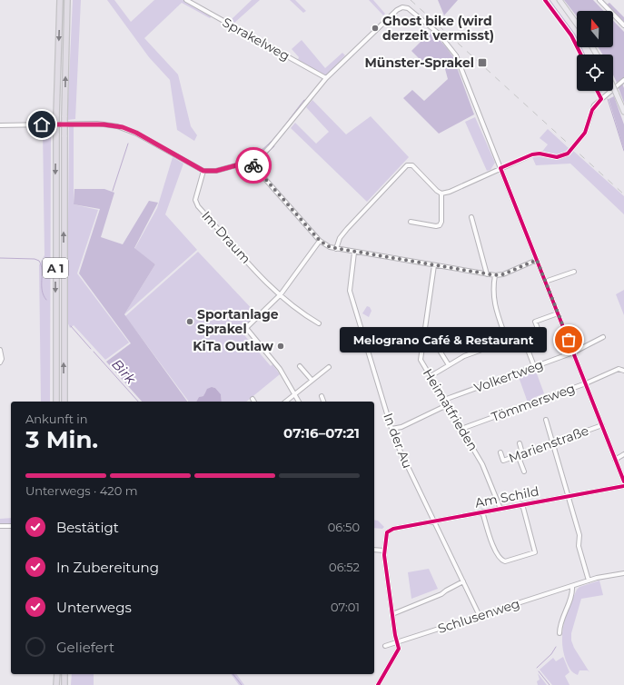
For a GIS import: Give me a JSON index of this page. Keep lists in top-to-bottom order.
{
  "streets": {
    "highway": ["A 1"],
    "street": [
      "Sprakelweg",
      "Im Draum",
      "Volkertweg",
      "Tömmersweg",
      "Heimatfrieden",
      "In der Au",
      "Marienstraße",
      "Am Schild",
      "Schlusenweg"
    ]
  },
  "crossings": [
    ["Volkertweg", "Heimatfrieden"],
    ["Tömmersweg", "Heimatfrieden"],
    ["Heimatfrieden", "Am Schild"],
    ["In der Au", "Am Schild"],
    ["In der Au", "Schlusenweg"]
  ],
  "water": ["Birk"],
  "places": {
    "other": [
      "Ghost bike (wird derzeit vermisst)",
      "Sportanlage Sprakel",
      "Melograno Café & Restaurant",
      "KiTa Outlaw"
    ],
    "transit": ["Münster-Sprakel"]
  },
  "north": "top",
  "page": {
    "bubble": "Melograno Café & Restaurant",
    "heading": ["3 Min.", "Ankunft in", "07:16–07:21"],
    "bar": "Unterwegs · 420 m",
    "list": [
      ["Bestätigt", "06:50"],
      ["In Zubereitung", "06:52"],
      ["Unterwegs", "07:01"],
      "Geliefert"
    ]
  }
}
